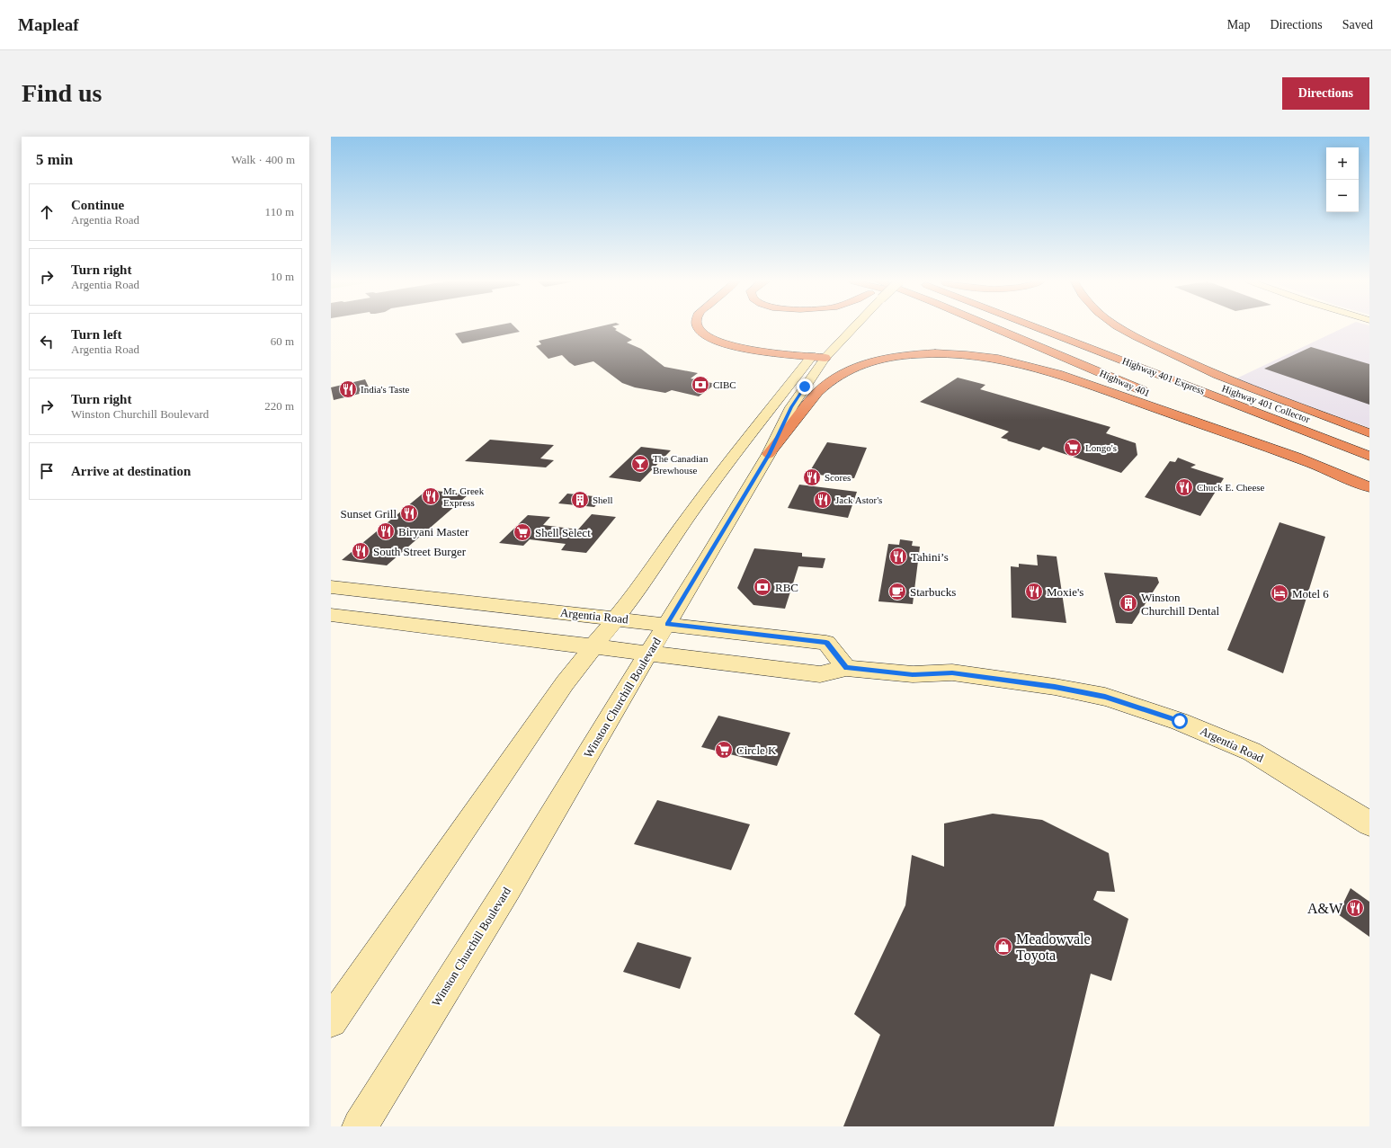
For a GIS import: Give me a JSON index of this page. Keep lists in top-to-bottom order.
{
  "streets": {
    "highway": ["Highway 401 Express", "Highway 401", "Highway 401 Collector"],
    "main road": ["Argentia Road", "Winston Churchill Boulevard"]
  },
  "crossings": [
    ["Argentia Road", "Winston Churchill Boulevard"]
  ],
  "places": {
    "bank": ["CIBC", "RBC"],
    "restaurant": [
      "India's Taste",
      "Scores",
      "Chuck E. Cheese",
      "Mr. Greek Express",
      "Jack Astor's",
      "Sunset Grill",
      "Biryani Master",
      "South Street Burger",
      "Tahini’s",
      "Moxie's",
      "A&W"
    ],
    "supermarket": ["Longo's", "Shell Select", "Circle K"],
    "bar": ["The Canadian Brewhouse"],
    "building": ["Shell", "Winston Churchill Dental"],
    "cafe": ["Starbucks"],
    "hotel": ["Motel 6"],
    "shop": ["Meadowvale Toyota"]
  },
  "page": {
    "header": "Mapleaf",
    "nav": ["Map", "Directions", "Saved"],
    "buttons": "Directions",
    "title": "Find us",
    "heading": ["5 min", "Walk · 400 m"],
    "map_buttons": ["+", "−"],
    "list": [
      ["Continue", "Argentia Road", "110 m"],
      ["Turn right", "Argentia Road", "10 m"],
      ["Turn left", "Argentia Road", "60 m"],
      ["Turn right", "Winston Churchill Boulevard", "220 m"],
      "Arrive at destination"
    ]
  }
}
